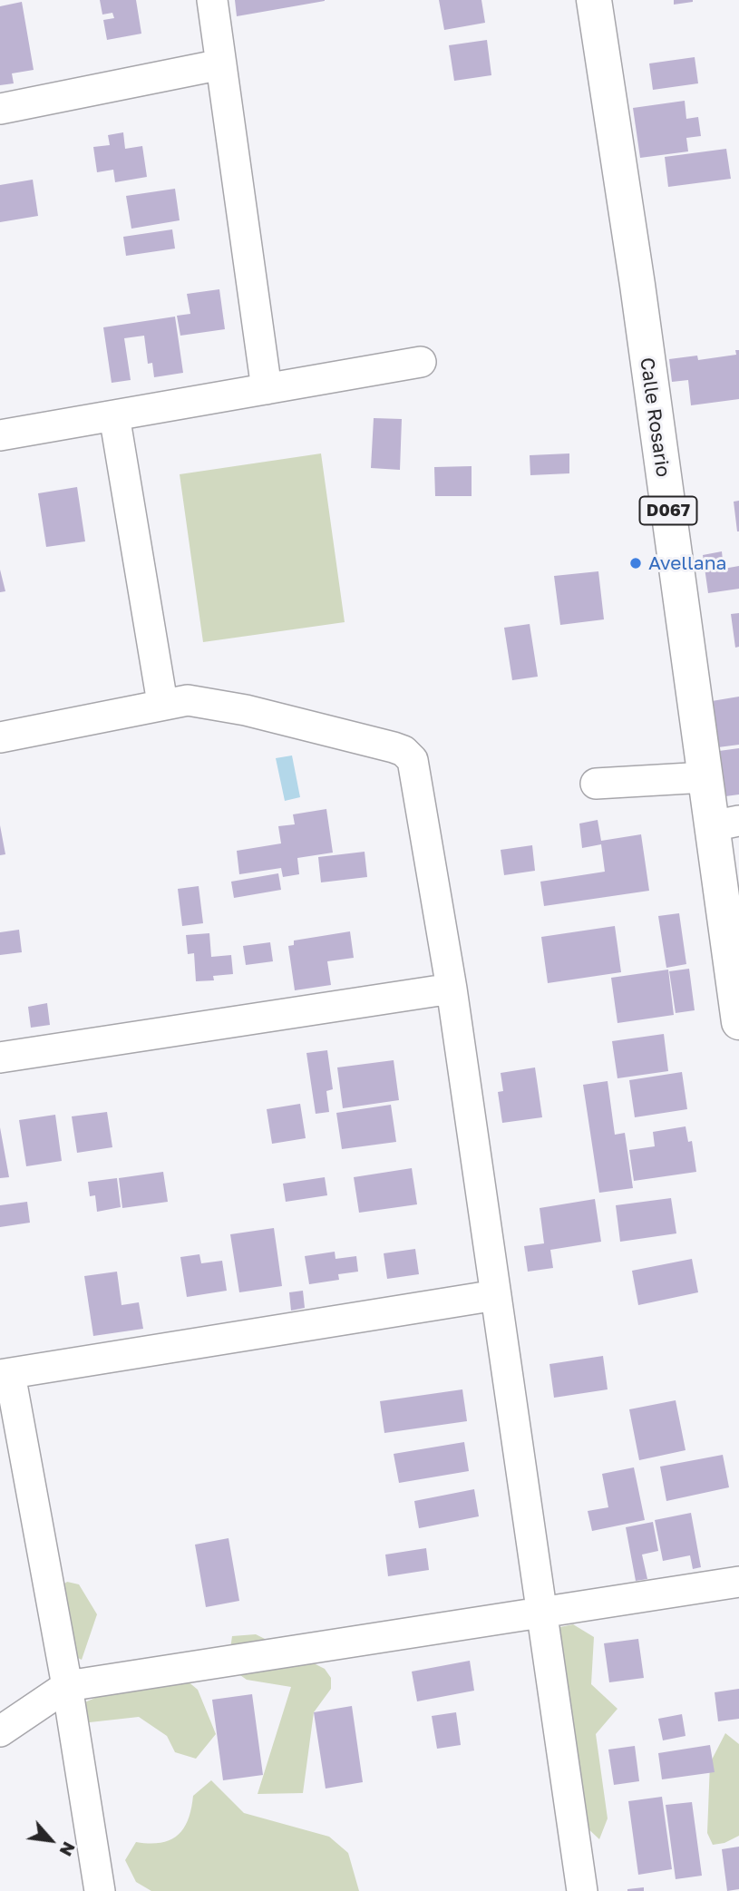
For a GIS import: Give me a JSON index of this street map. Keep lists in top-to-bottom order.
{
  "streets": {
    "main road": ["Calle Rosario", "D067"]
  },
  "places": ["Avellana"],
  "north": "bottom right"
}
